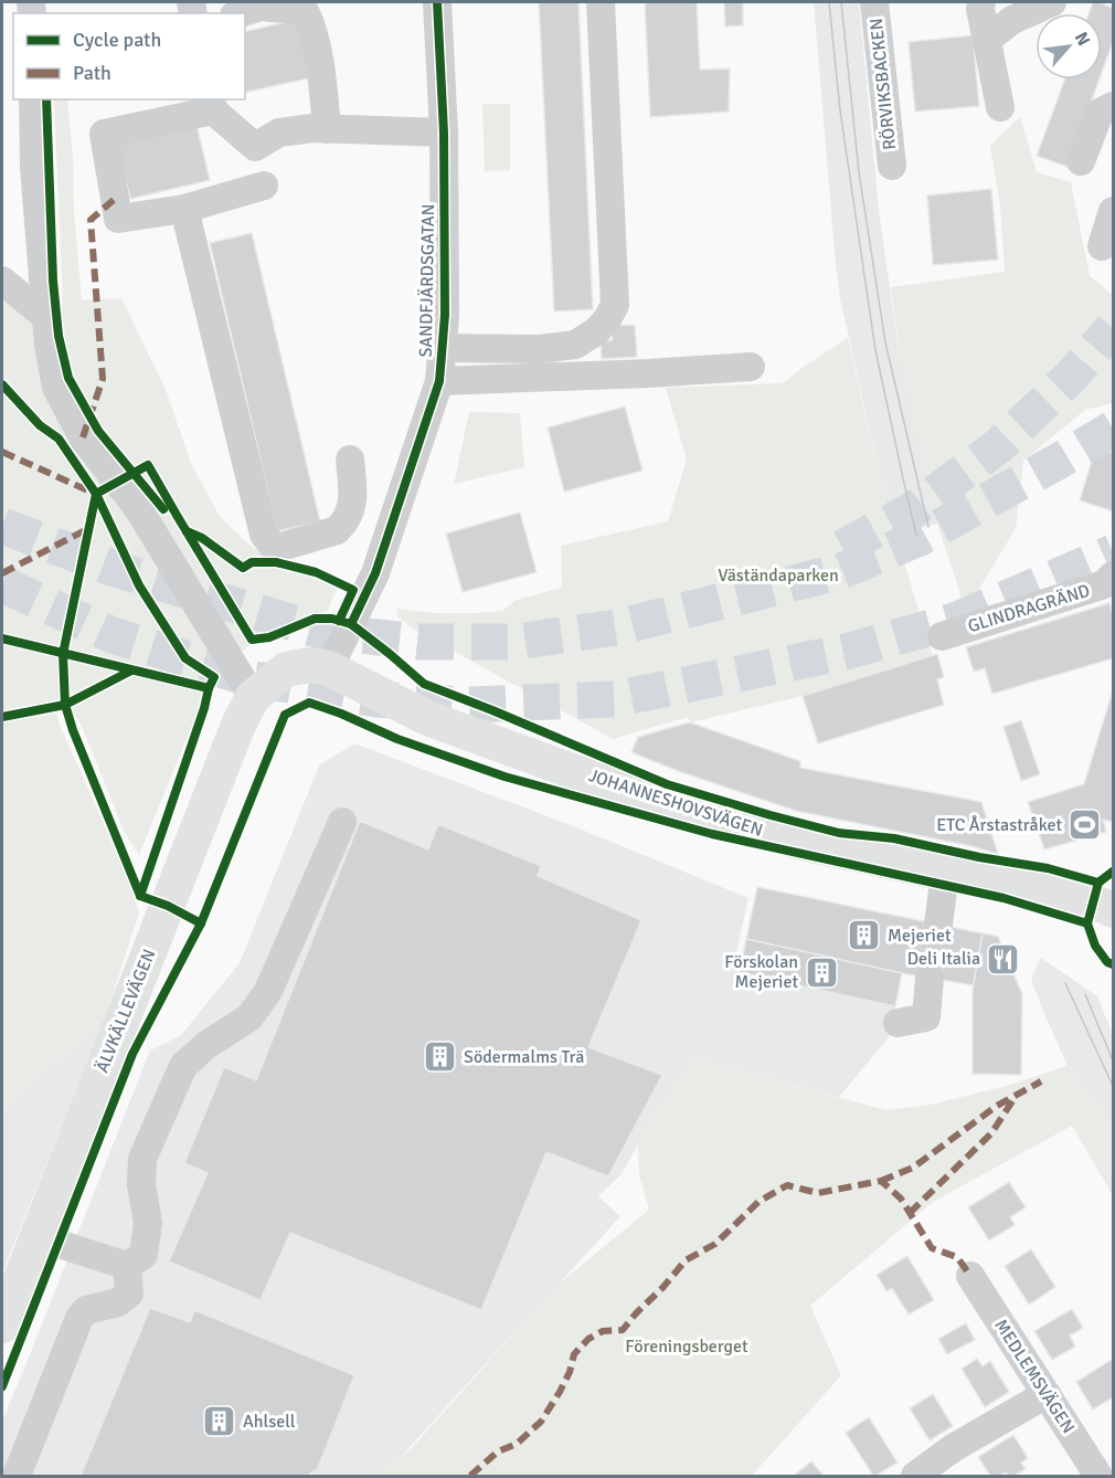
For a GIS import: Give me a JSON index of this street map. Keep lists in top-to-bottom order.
{
  "streets": {
    "main road": ["JOHANNESHOVSVÄGEN", "ÄLVKÄLLEVÄGEN"],
    "street": [
      "RÖRVIKSBACKEN",
      "SANDFJÄRDSGATAN",
      "GLINDRAGRÄND",
      "MEDLEMSVÄGEN"
    ]
  },
  "crossings": [
    ["SANDFJÄRDSGATAN", "JOHANNESHOVSVÄGEN"],
    ["SANDFJÄRDSGATAN", "ÄLVKÄLLEVÄGEN"],
    ["JOHANNESHOVSVÄGEN", "ÄLVKÄLLEVÄGEN"]
  ],
  "parks": ["Väständaparken", "Föreningsberget"],
  "places": {
    "sports": ["ETC Årstastråket"],
    "building": [
      "Mejeriet",
      "Förskolan Mejeriet",
      "Södermalms Trä",
      "Ahlsell"
    ],
    "restaurant": ["Deli Italia"]
  },
  "legend": ["Cycle path", "Path"],
  "north": "top right"
}
